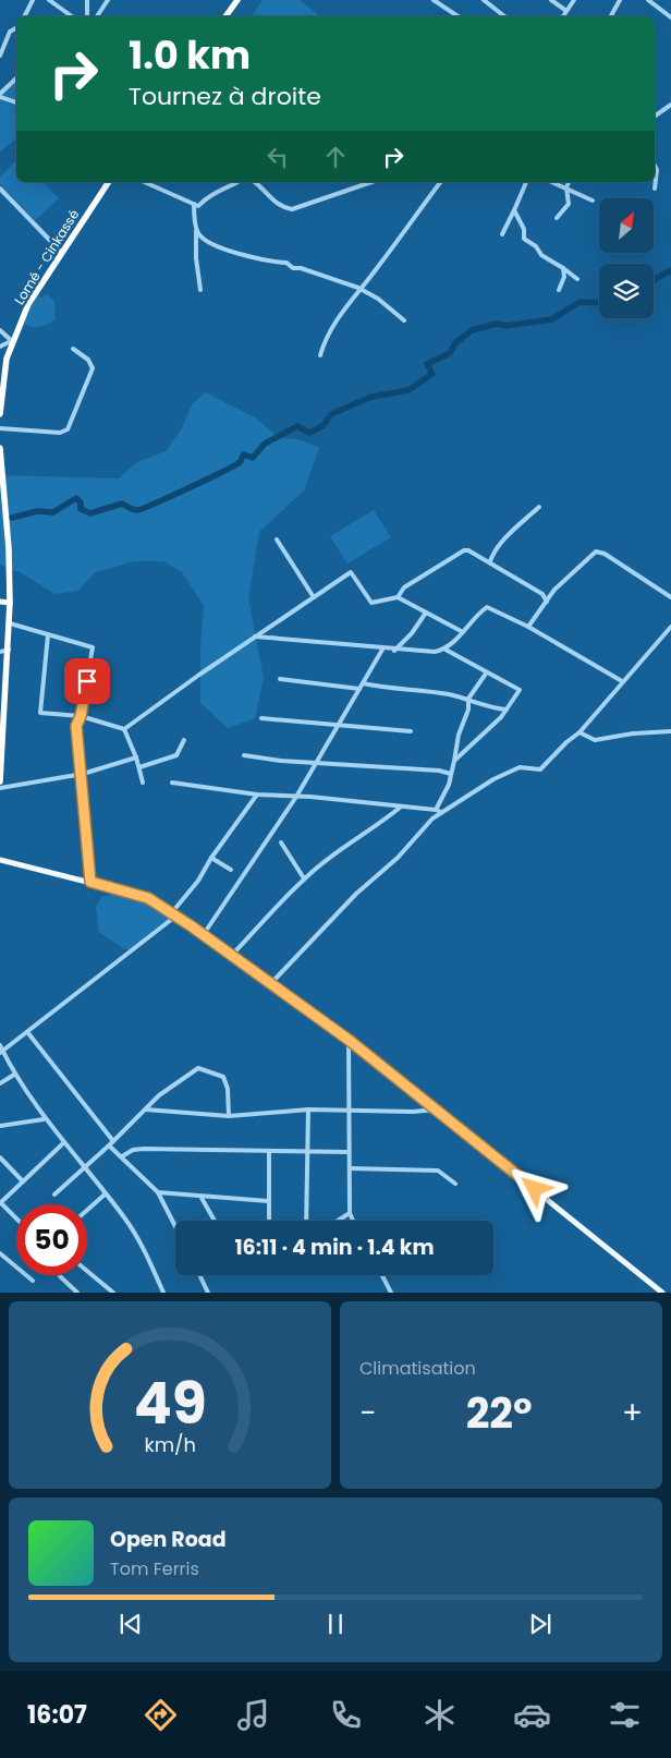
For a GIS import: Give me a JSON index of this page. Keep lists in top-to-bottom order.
{
  "streets": {
    "highway": ["Lomé - Cinkassé"]
  },
  "north": "top right",
  "page": {
    "turn": ["1.0 km", "Tournez à droite"],
    "limit": "50",
    "trip": "16:11 · 4 min · 1.4 km",
    "tile": "Climatisation",
    "heat": ["−", "22°", "+"],
    "song": ["Open Road", "Tom Ferris"],
    "tabs": "16:07",
    "gauge": ["49", "km/h"]
  }
}
